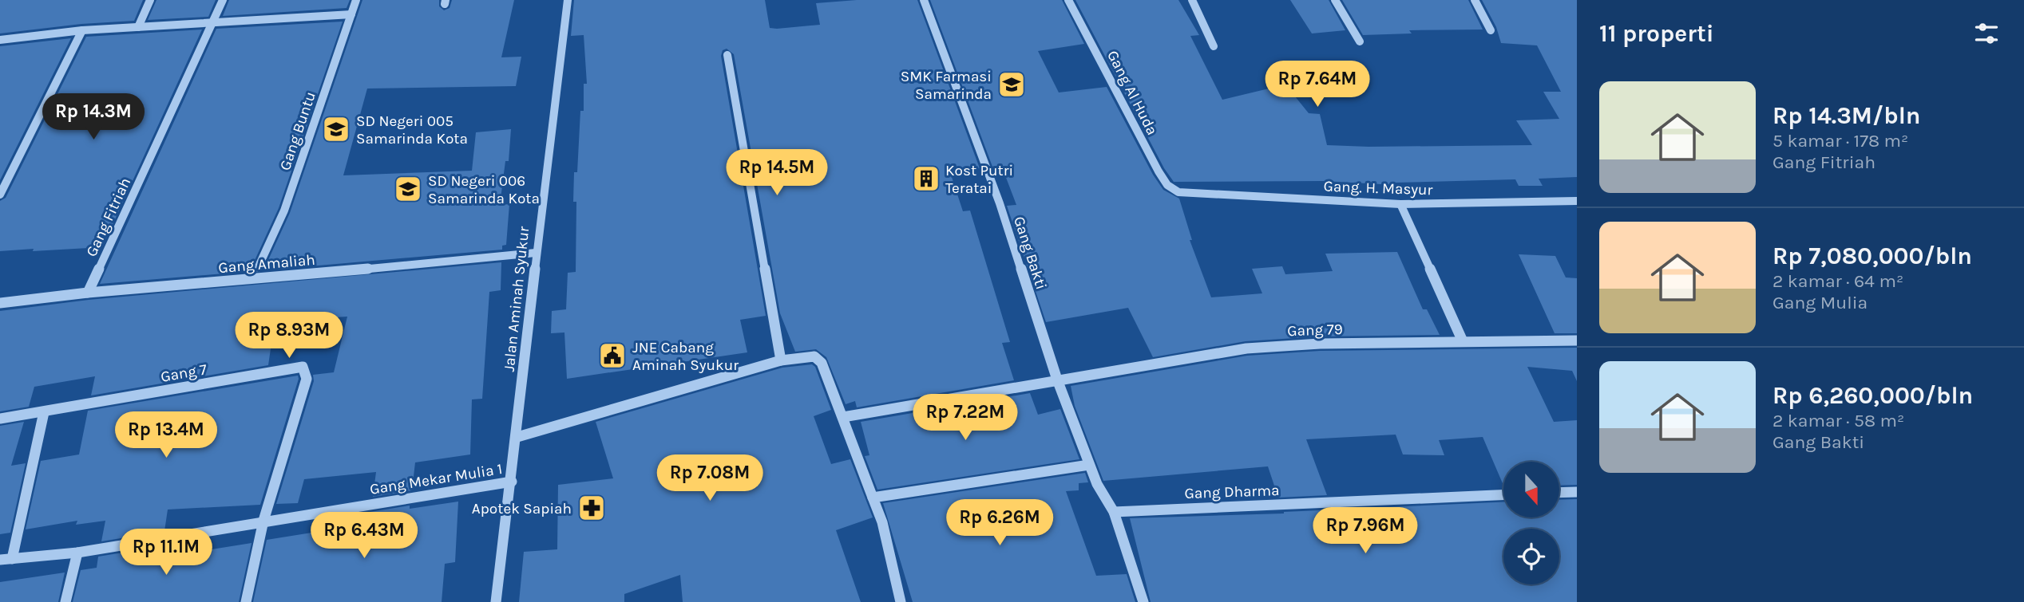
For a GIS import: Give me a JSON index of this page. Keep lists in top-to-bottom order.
{
  "streets": {
    "street": [
      "Gang Al Huda",
      "Gang Buntu",
      "Gang. H. Masyur",
      "Gang Fitriah",
      "Gang Bakti",
      "Gang Amaliah",
      "Jalan Aminah Syukur",
      "Gang 79",
      "Gang 7",
      "Gang Mekar Mulia 1",
      "Gang Dharma"
    ]
  },
  "crossings": [
    ["Gang Al Huda", "Gang. H. Masyur"],
    ["Gang Fitriah", "Gang Amaliah"],
    ["Gang Bakti", "Gang 79"],
    ["Gang Bakti", "Gang Dharma"],
    ["Gang Amaliah", "Jalan Aminah Syukur"],
    ["Jalan Aminah Syukur", "Gang Mekar Mulia 1"],
    ["Gang 7", "Gang Mekar Mulia 1"]
  ],
  "places": {
    "school or university": ["SMK Farmasi Samarinda", "SD Negeri 005 Samarinda Kota", "SD Negeri 006 Samarinda Kota"],
    "building": ["Kost Putri Teratai"],
    "public building": ["JNE Cabang Aminah Syukur"],
    "pharmacy": ["Apotek Sapiah"]
  },
  "north": "bottom",
  "page": {
    "heading": "11 properti",
    "price": [
      "Rp 7.64M",
      "Rp 14.3M",
      "Rp 14.5M",
      "Rp 8.93M",
      "Rp 7.22M",
      "Rp 13.4M",
      "Rp 7.08M",
      "Rp 6.26M",
      "Rp 7.96M",
      "Rp 6.43M",
      "Rp 11.1M"
    ],
    "list": [
      {
        "name": "Rp 14.3M/bln",
        "note": "5 kamar · 178 m² · Gang Fitriah"
      },
      {
        "name": "Rp 7,080,000/bln",
        "note": "2 kamar · 64 m² · Gang Mulia"
      },
      {
        "name": "Rp 6,260,000/bln",
        "note": "2 kamar · 58 m² · Gang Bakti"
      }
    ]
  }
}
